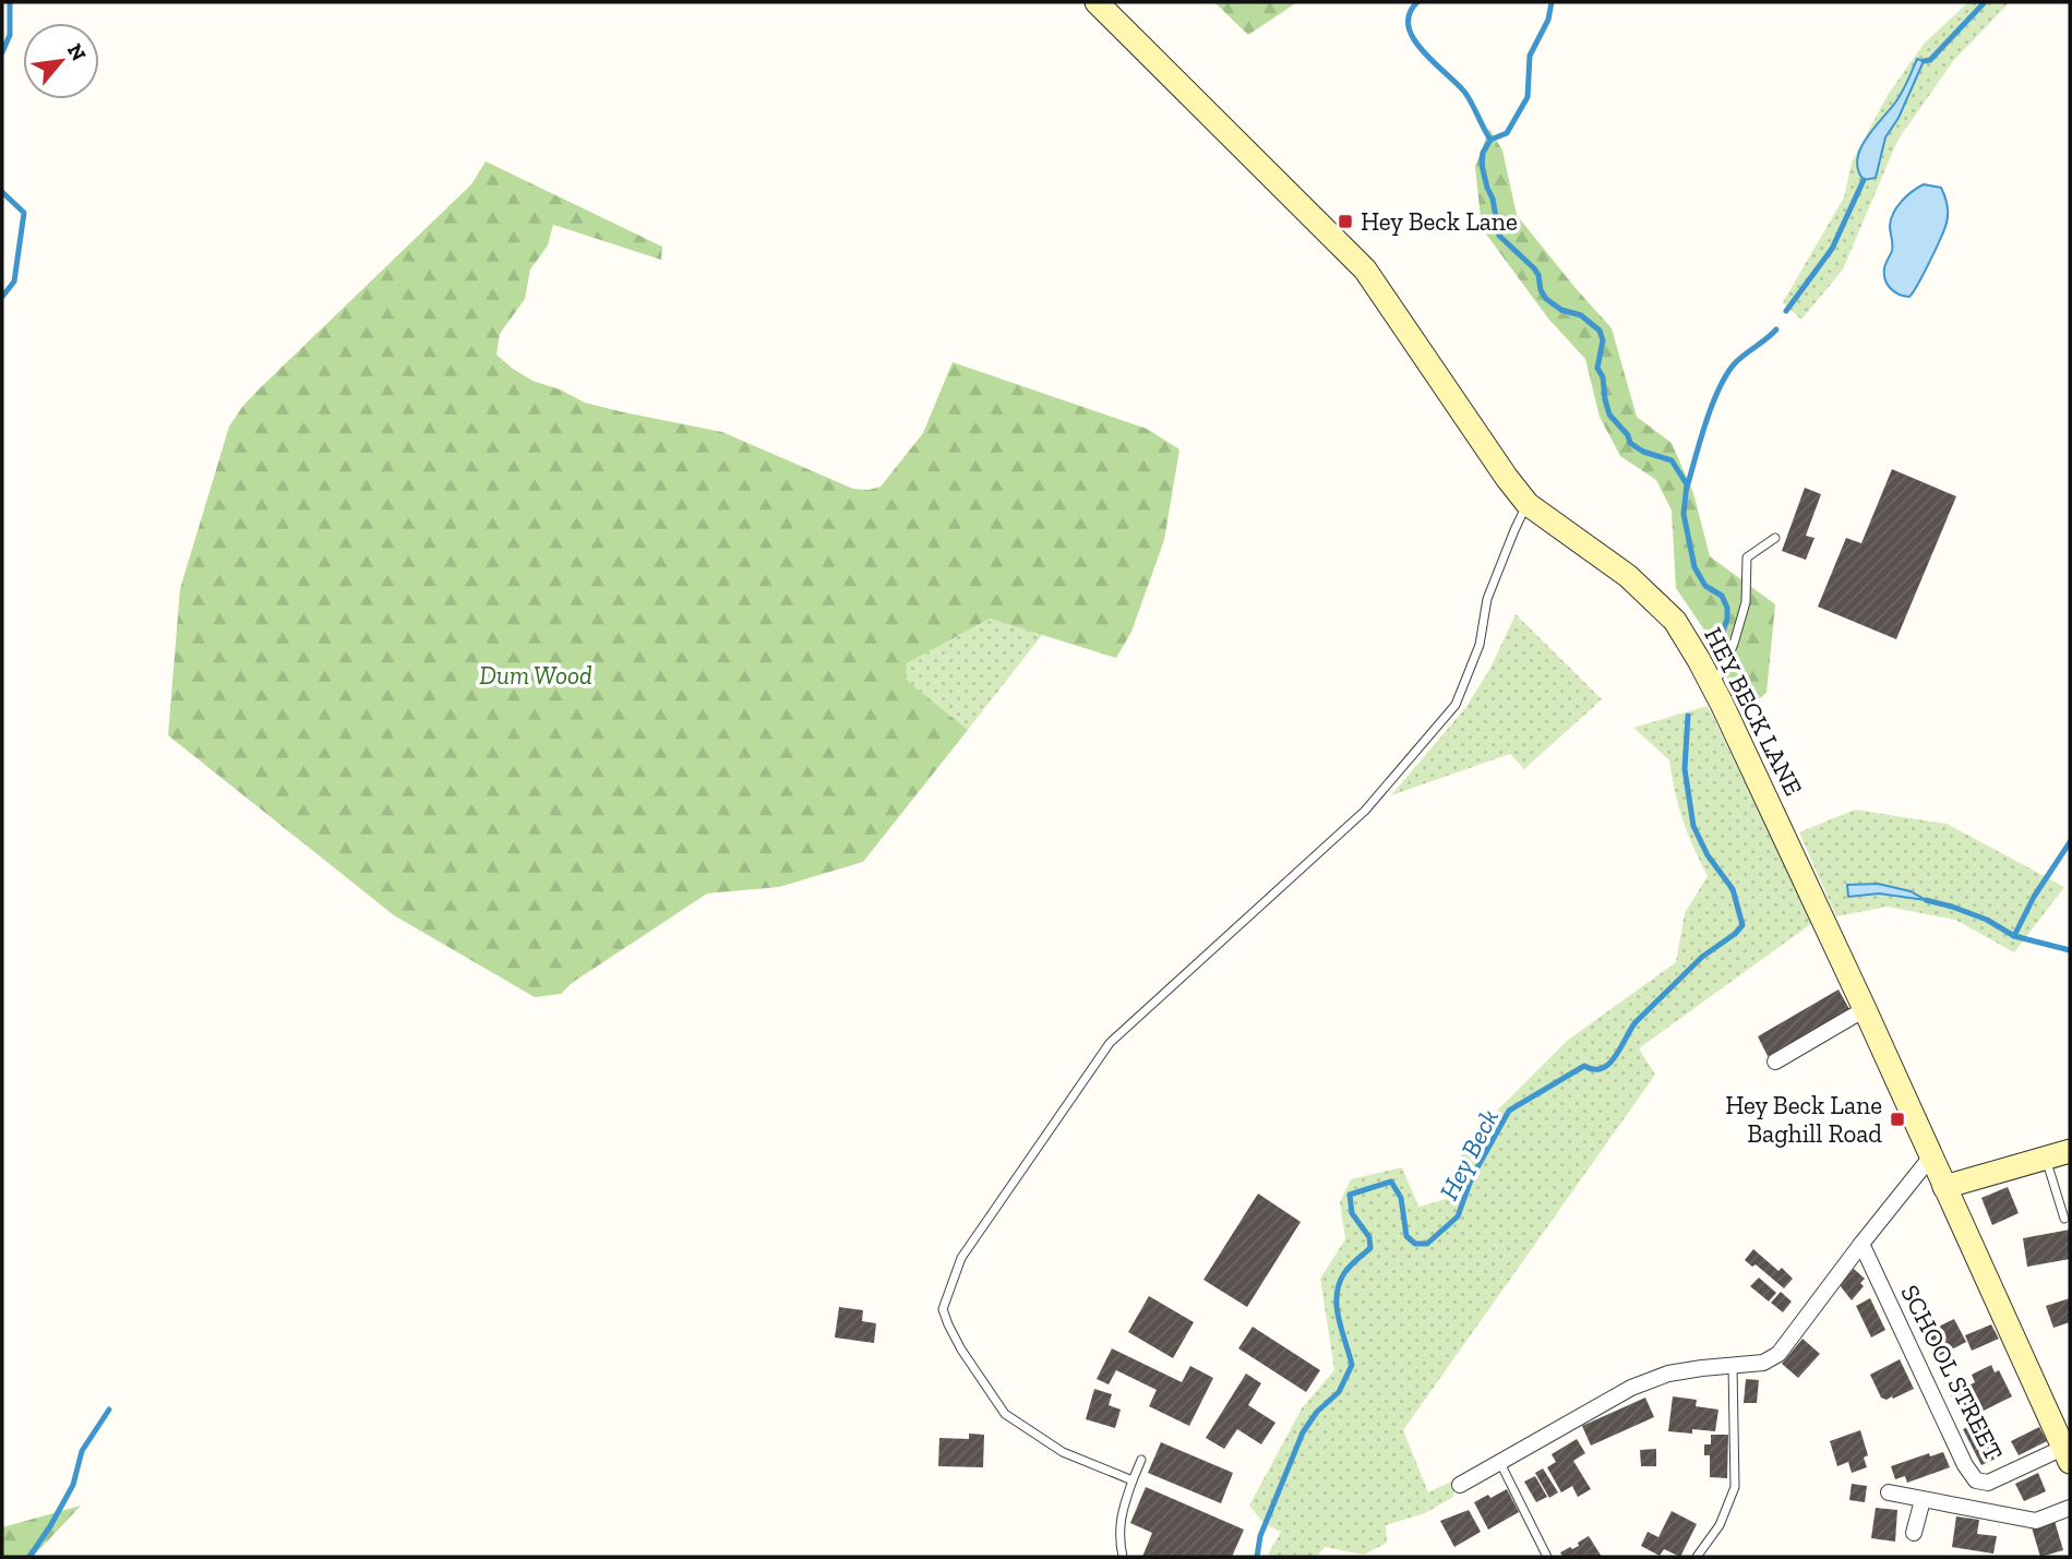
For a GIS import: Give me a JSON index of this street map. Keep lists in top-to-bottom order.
{
  "streets": {
    "street": ["HEY BECK LANE", "SCHOOL STREET"]
  },
  "crossings": [
    ["HEY BECK LANE", "SCHOOL STREET"]
  ],
  "water": ["Hey Beck"],
  "parks": ["Dum Wood"],
  "places": {
    "transit": ["Hey Beck Lane", "Hey Beck Lane Baghill Road"]
  },
  "north": "top right"
}
